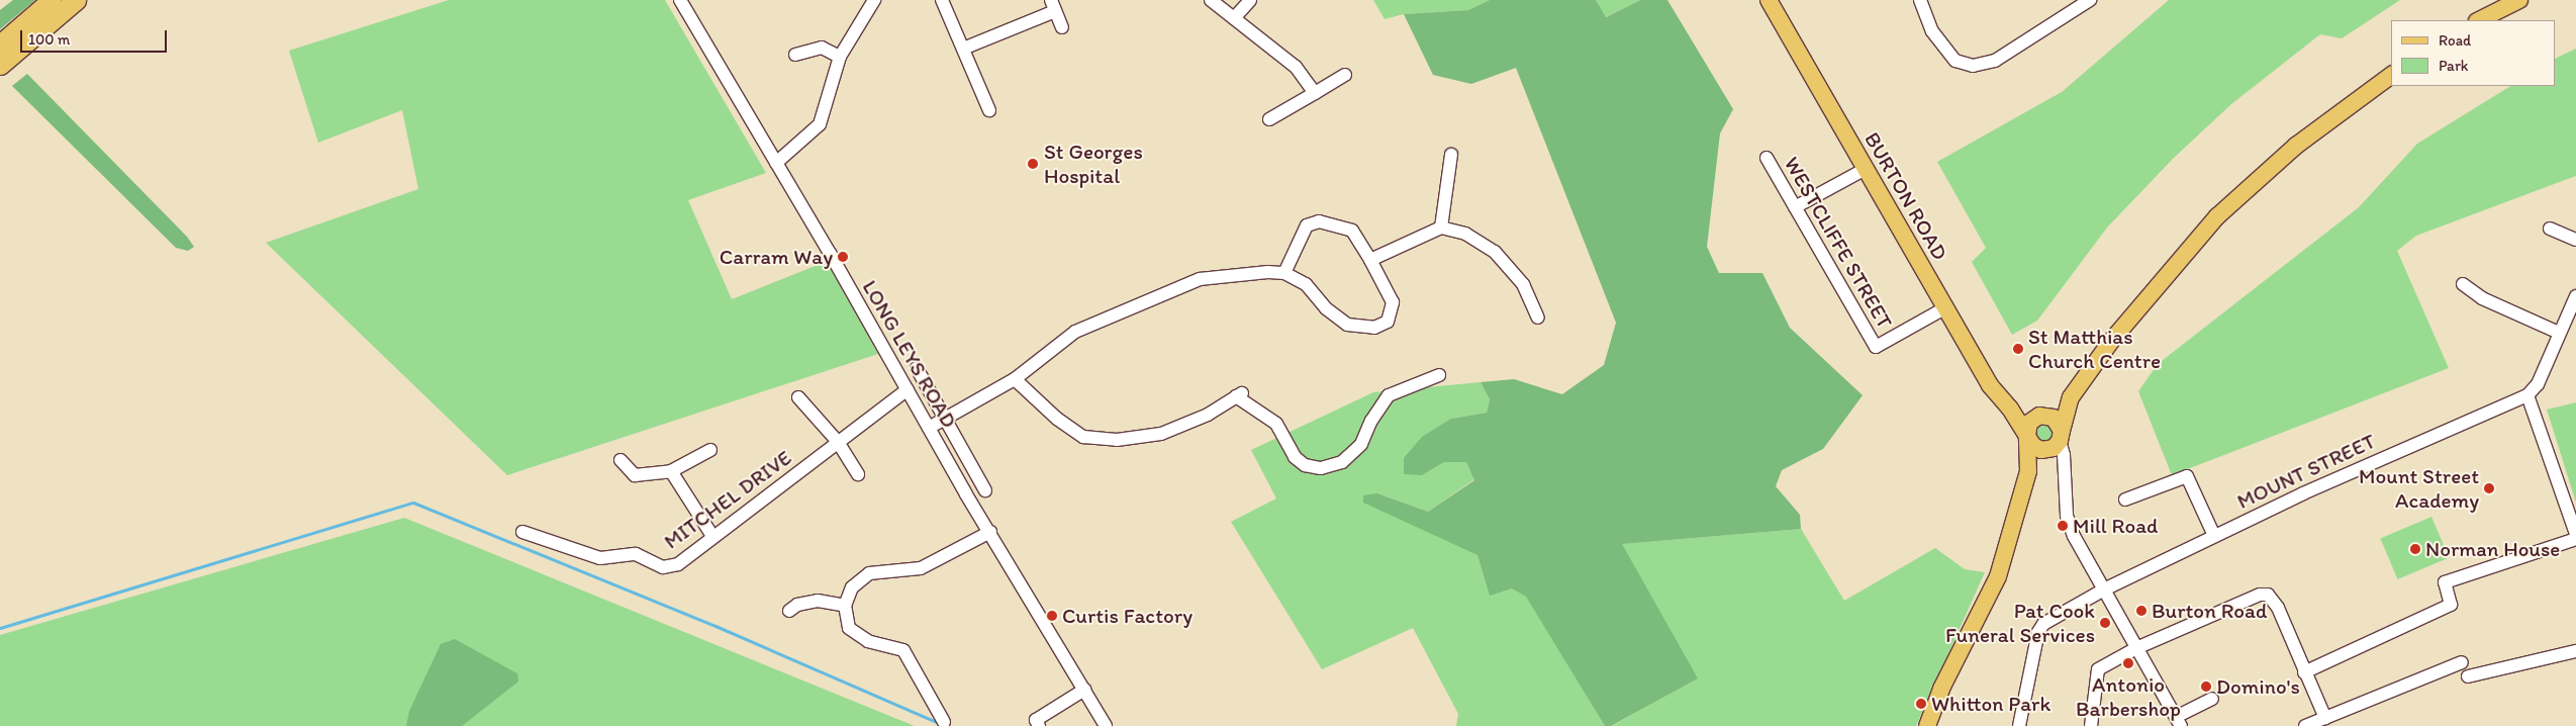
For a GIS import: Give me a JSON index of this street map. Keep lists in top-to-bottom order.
{
  "streets": {
    "main road": ["BURTON ROAD"],
    "street": [
      "WESTCLIFFE STREET",
      "LONG LEYS ROAD",
      "MOUNT STREET",
      "MITCHEL DRIVE"
    ]
  },
  "crossings": [
    ["BURTON ROAD", "WESTCLIFFE STREET"],
    ["LONG LEYS ROAD", "MITCHEL DRIVE"]
  ],
  "places": [
    "St Georges Hospital",
    "Carram Way",
    "St Matthias Church Centre",
    "Mount Street Academy",
    "Mill Road",
    "Norman House",
    "Burton Road",
    "Curtis Factory",
    "Pat Cook Funeral Services",
    "Antonio Barbershop",
    "Domino's",
    "Whitton Park"
  ],
  "legend": ["Road", "Park"],
  "scale_bar": "100 m"
}
